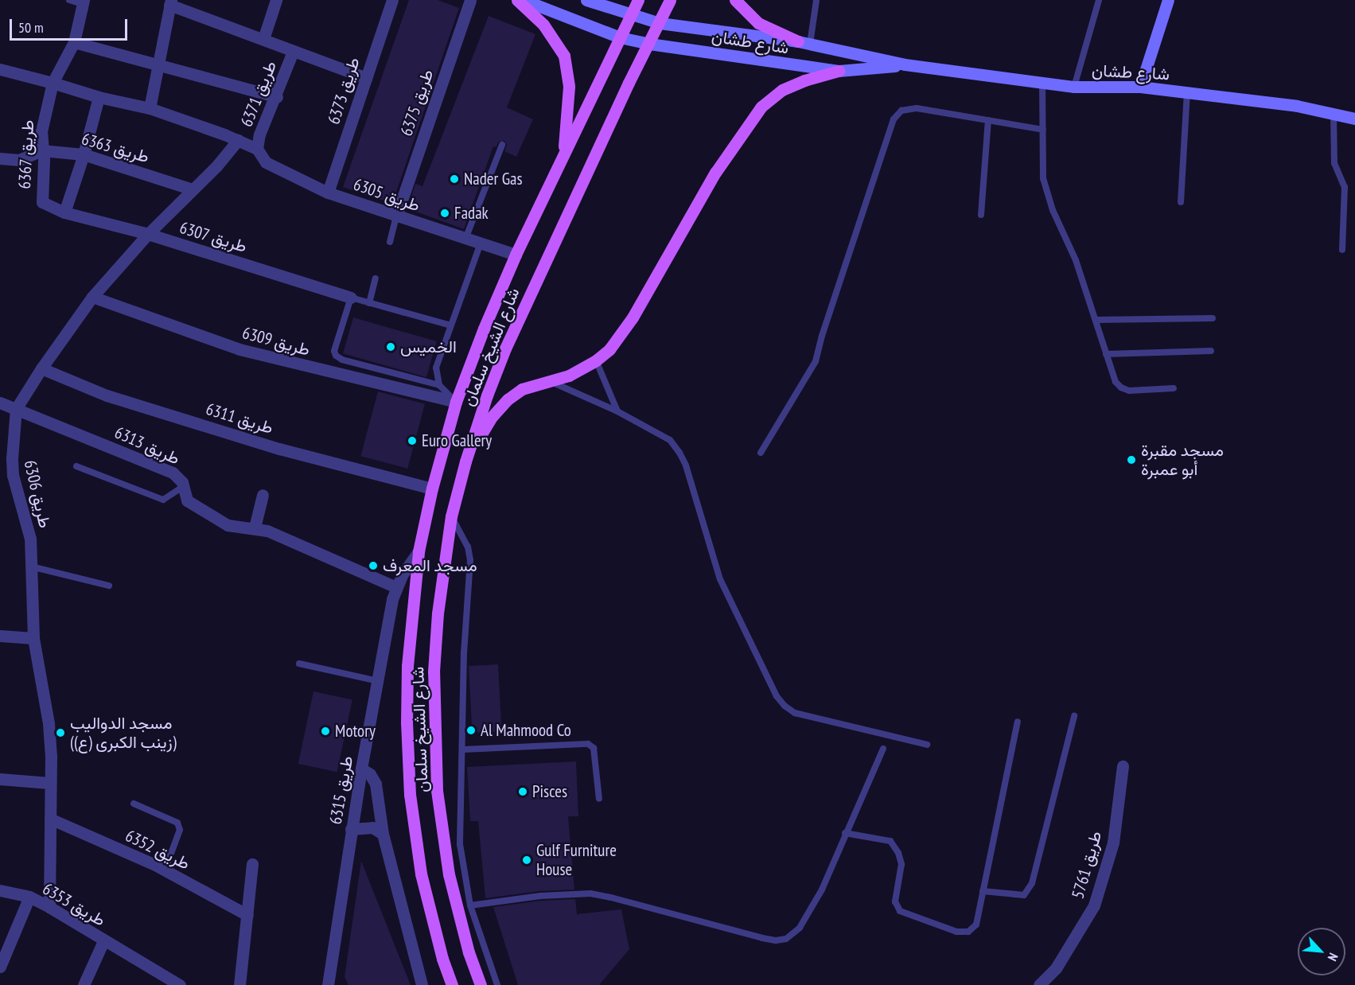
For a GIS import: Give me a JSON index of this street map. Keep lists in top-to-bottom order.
{
  "streets": {
    "main road": ["شارع الشيخ سلمان"],
    "street": [
      "شارع طشان",
      "طريق 6373",
      "طريق 6371",
      "طريق 6375",
      "طريق 6363",
      "طريق 6367",
      "طريق 6305",
      "طريق 6307",
      "طريق 6309",
      "طريق 6311",
      "طريق 6313",
      "طريق 6306",
      "طريق 6315",
      "طريق 6352",
      "طريق 5761",
      "طريق 6353"
    ]
  },
  "crossings": [
    ["شارع طشان", "شارع الشيخ سلمان"],
    ["طريق 6373", "طريق 6371"],
    ["طريق 6373", "طريق 6305"],
    ["طريق 6371", "طريق 6305"],
    ["طريق 6375", "طريق 6305"],
    ["طريق 6363", "طريق 6367"],
    ["طريق 6363", "طريق 6306"],
    ["طريق 6367", "طريق 6307"],
    ["طريق 6305", "شارع الشيخ سلمان"],
    ["طريق 6307", "طريق 6306"],
    ["طريق 6309", "شارع الشيخ سلمان"],
    ["طريق 6309", "طريق 6306"],
    ["شارع الشيخ سلمان", "طريق 6311"],
    ["شارع الشيخ سلمان", "طريق 6315"],
    ["طريق 6311", "طريق 6306"],
    ["طريق 6313", "طريق 6306"],
    ["طريق 6313", "طريق 6315"],
    ["طريق 6306", "طريق 6352"],
    ["طريق 6306", "طريق 6353"]
  ],
  "places": [
    "Nader Gas",
    "Fadak",
    "الخميس",
    "Euro Gallery",
    "مسجد مقبرة أبو عمبرة",
    "مسجد المعرف",
    "Al Mahmood Co",
    "Motory",
    "مسجد الدواليب (زينب الكبرى (ع))",
    "Pisces",
    "Gulf Furniture House"
  ],
  "scale_bar": "50 m",
  "north": "bottom right"
}
